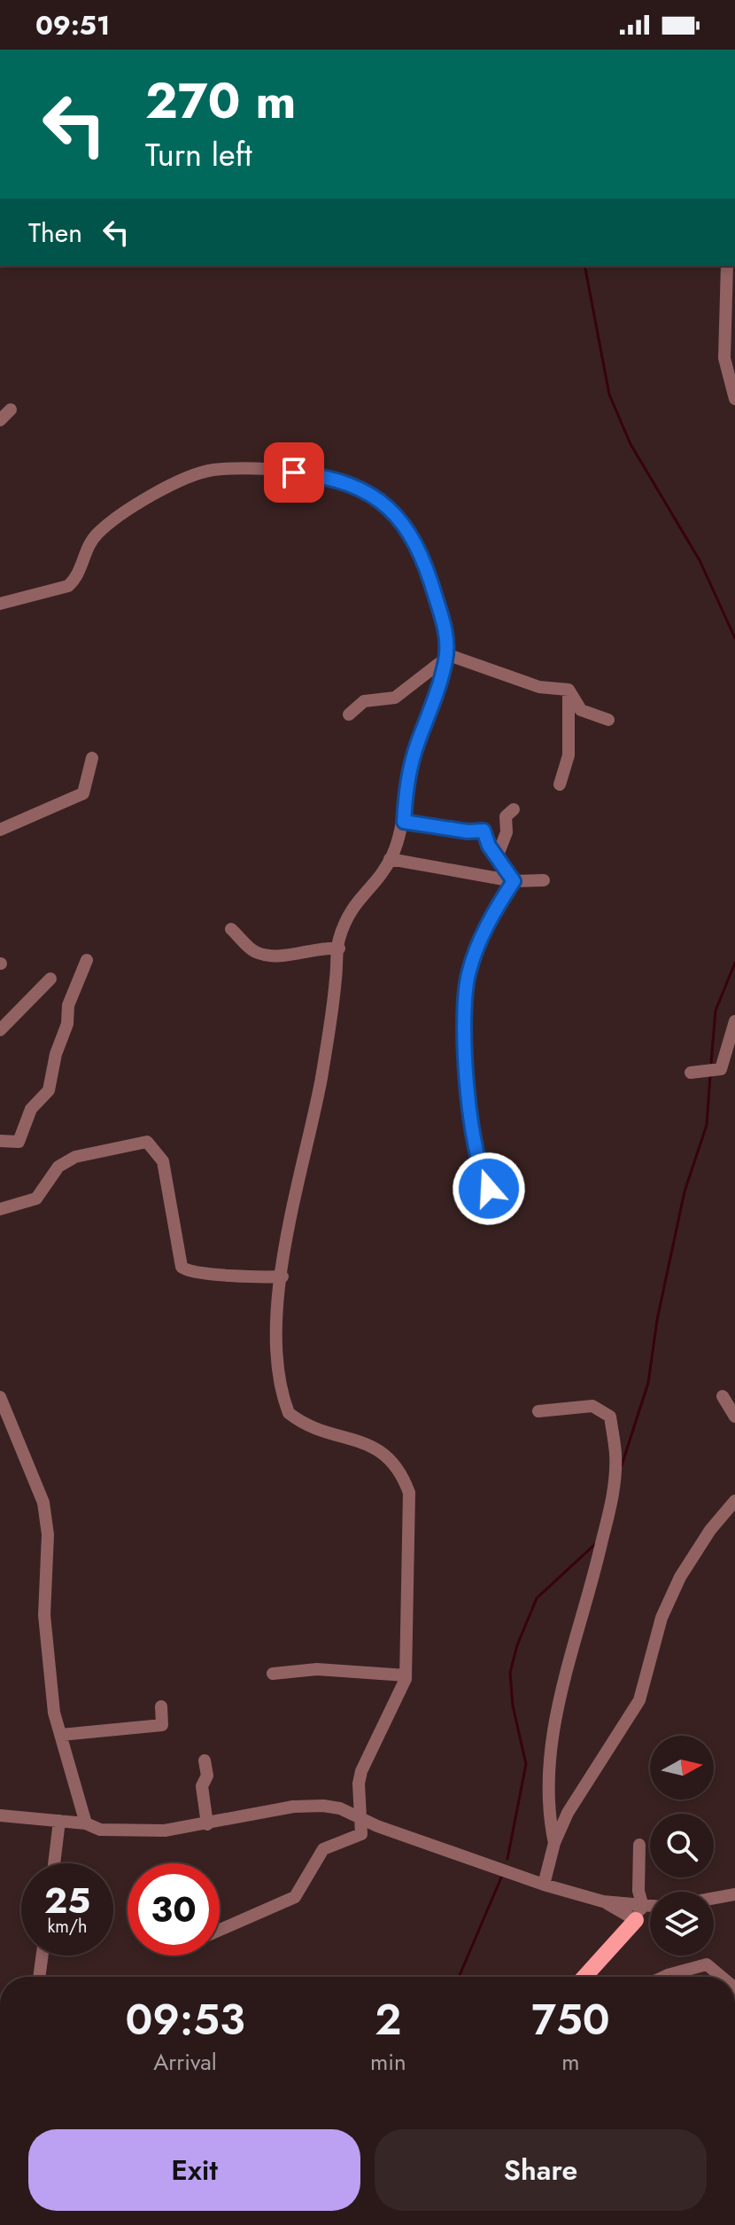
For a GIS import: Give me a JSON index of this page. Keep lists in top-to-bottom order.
{
  "north": "right",
  "page": {
    "status": "09:51",
    "turn": ["270 m", "Turn left"],
    "then": "Then",
    "speed": "25 km/h",
    "limit": "30",
    "eta": [
      "09:53",
      "Arrival",
      "2",
      "min",
      "750",
      "m"
    ],
    "buttons": ["Exit", "Share"]
  }
}
